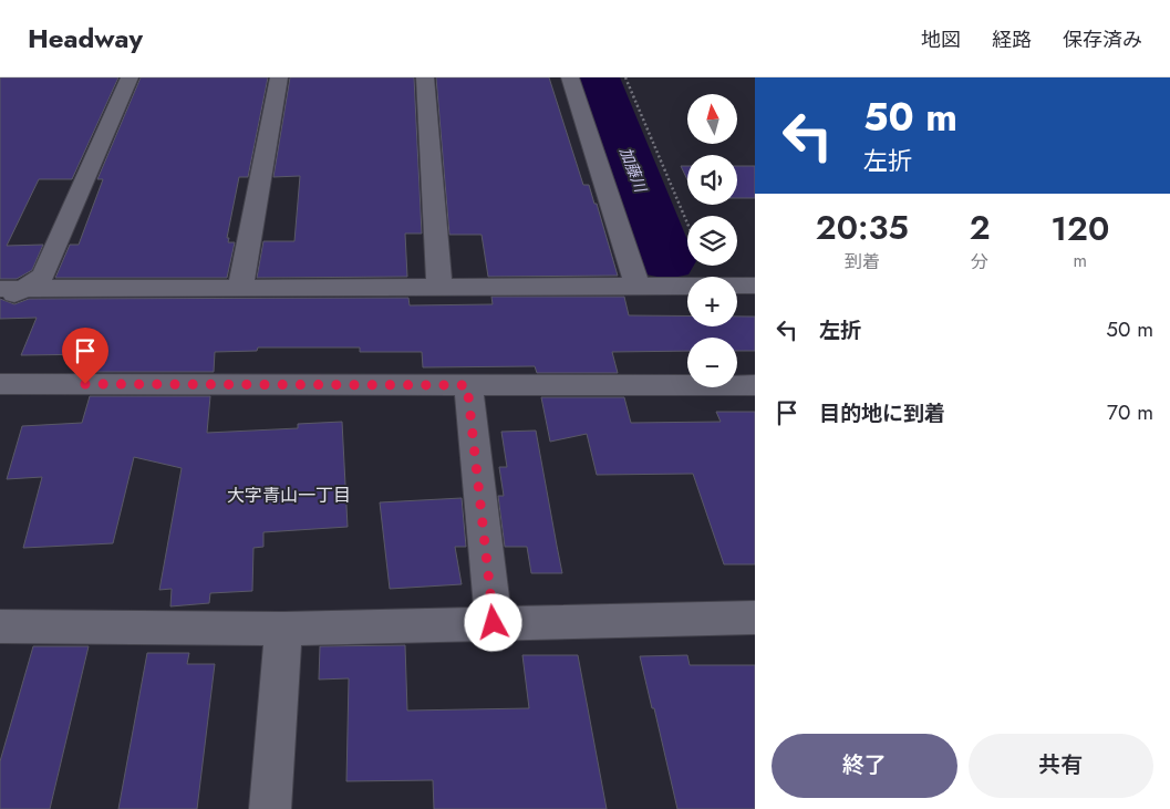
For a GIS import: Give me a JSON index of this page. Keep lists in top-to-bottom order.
{
  "districts": ["大字青山一丁目"],
  "water": ["加藤川"],
  "north": "top",
  "page": {
    "header": "Headway",
    "nav": ["地図", "経路", "保存済み"],
    "turn": ["50 m", "左折"],
    "map_buttons": ["+", "−"],
    "eta": [
      "20:35",
      "到着",
      "2",
      "分",
      "120",
      "m"
    ],
    "list": [
      {
        "name": "左折",
        "value": "50 m"
      },
      {
        "name": "目的地に到着",
        "value": "70 m"
      }
    ],
    "buttons": ["終了", "共有"]
  }
}
